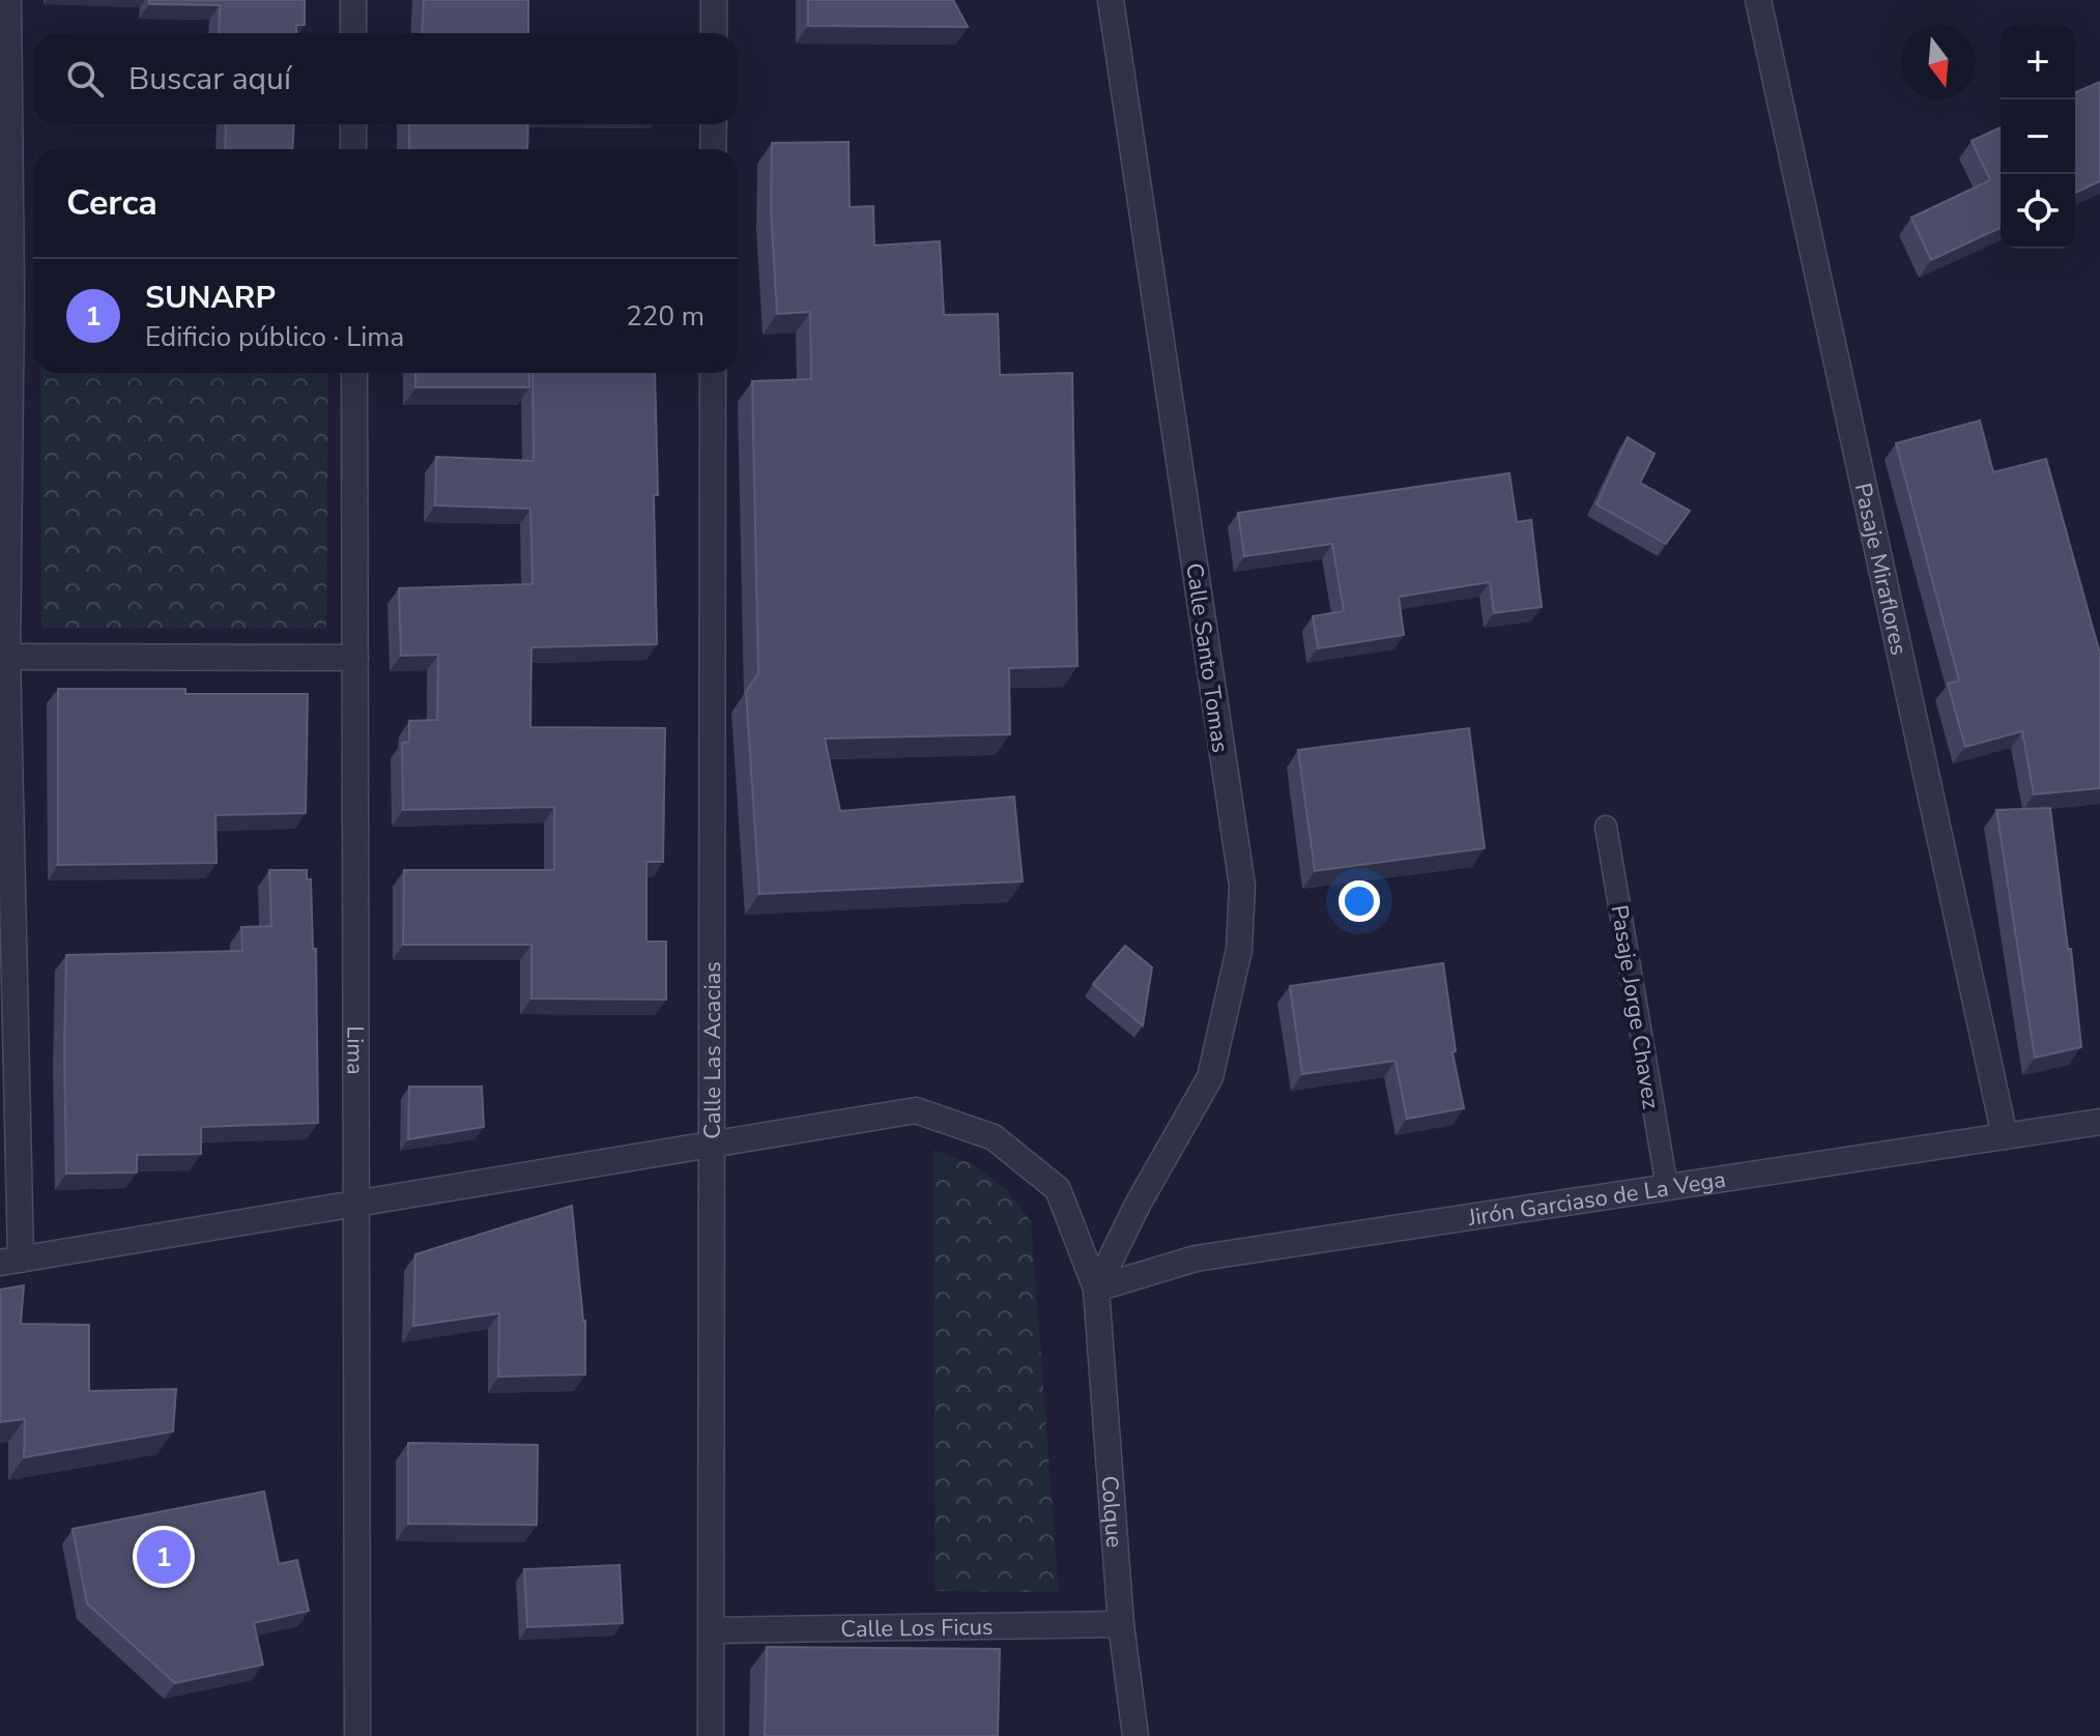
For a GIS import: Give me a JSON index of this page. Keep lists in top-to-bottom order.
{
  "streets": {
    "street": [
      "Pasaje Miraflores",
      "Calle Santo Tomas",
      "Lima",
      "Calle Las Acacias",
      "Jirón Garciaso de La Vega",
      "Colque",
      "Calle Los Ficus"
    ],
    "lane": ["Pasaje Jorge Chavez"]
  },
  "crossings": [
    ["Pasaje Miraflores", "Jirón Garciaso de La Vega"],
    ["Calle Santo Tomas", "Jirón Garciaso de La Vega"],
    ["Calle Santo Tomas", "Colque"],
    ["Pasaje Jorge Chavez", "Jirón Garciaso de La Vega"],
    ["Calle Las Acacias", "Calle Los Ficus"],
    ["Jirón Garciaso de La Vega", "Colque"],
    ["Colque", "Calle Los Ficus"]
  ],
  "north": "bottom",
  "page": {
    "map_buttons": ["+", "−"],
    "search": "Buscar aquí",
    "heading": "Cerca",
    "list": [
      {
        "mark": "1",
        "name": "SUNARP",
        "note": "Edificio público · Lima",
        "value": "220 m"
      }
    ],
    "pins": "1"
  }
}
